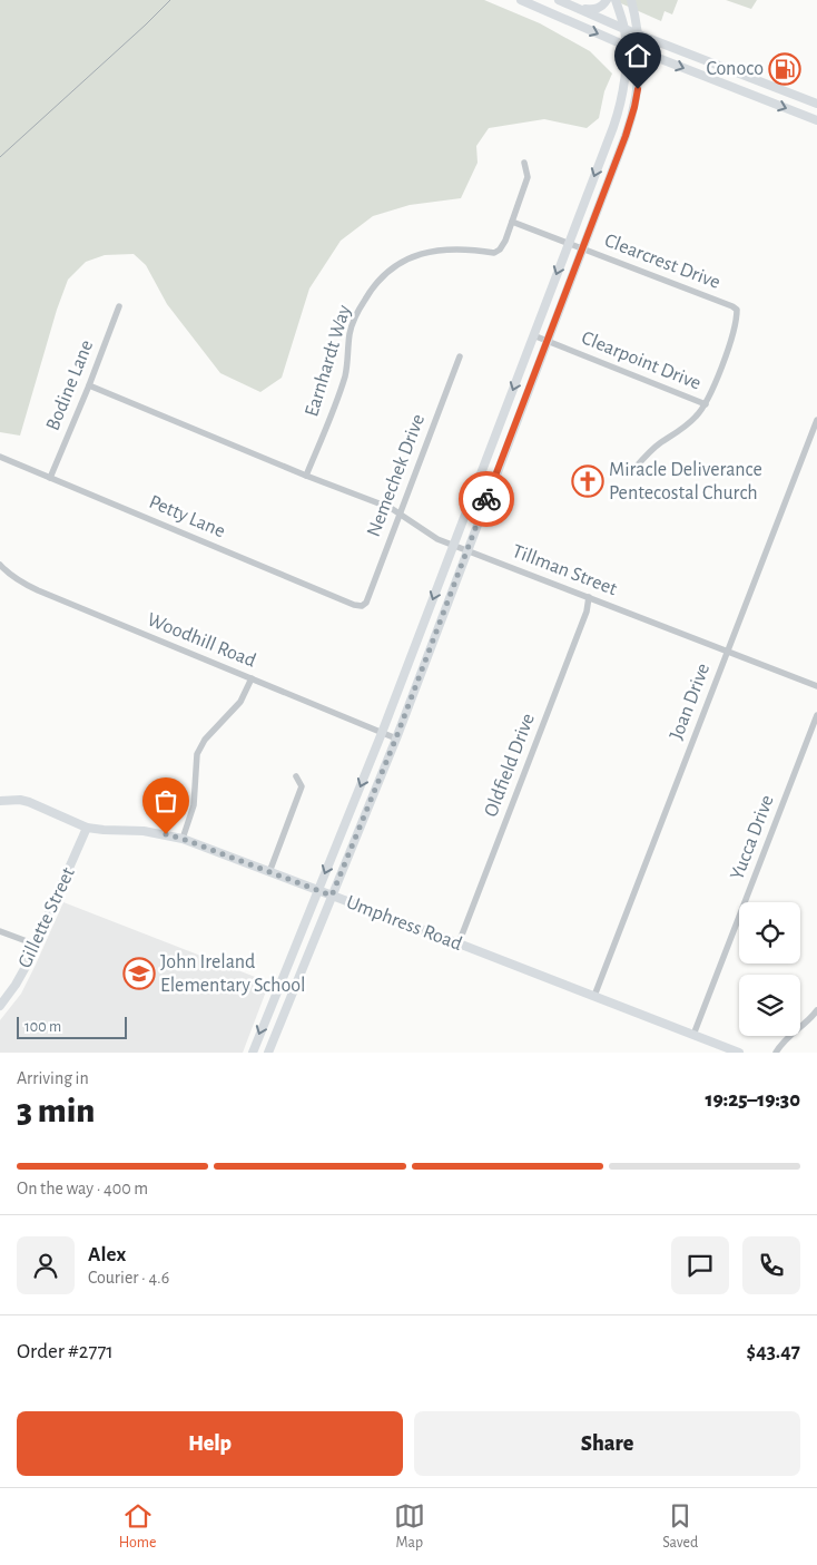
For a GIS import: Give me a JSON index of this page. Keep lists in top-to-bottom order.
{
  "streets": {
    "main road": ["Gillette Street", "Umphress Road"],
    "street": [
      "Clearcrest Drive",
      "Earnhardt Way",
      "Clearpoint Drive",
      "Bodine Lane",
      "Nemechek Drive",
      "Petty Lane",
      "Tillman Street",
      "Woodhill Road",
      "Joan Drive",
      "Oldfield Drive",
      "Yucca Drive"
    ]
  },
  "crossings": [
    ["Clearcrest Drive", "Earnhardt Way"],
    ["Clearcrest Drive", "Clearpoint Drive"],
    ["Earnhardt Way", "Tillman Street"],
    ["Bodine Lane", "Petty Lane"],
    ["Bodine Lane", "Tillman Street"],
    ["Nemechek Drive", "Petty Lane"],
    ["Nemechek Drive", "Tillman Street"],
    ["Tillman Street", "Joan Drive"],
    ["Tillman Street", "Oldfield Drive"],
    ["Joan Drive", "Umphress Road"],
    ["Oldfield Drive", "Umphress Road"],
    ["Yucca Drive", "Umphress Road"],
    ["Gillette Street", "Umphress Road"]
  ],
  "places": {
    "fuel station": ["Conoco"],
    "church": ["Miracle Deliverance Pentecostal Church"],
    "school or university": ["John Ireland Elementary School"]
  },
  "scale_bar": "100 m",
  "page": {
    "scale": "100 m",
    "heading": ["3 min", "Arriving in", "19:25–19:30"],
    "panel": [
      "Alex",
      "Courier · 4.6",
      "Order #2771",
      "$43.47"
    ],
    "bar": "On the way · 400 m",
    "buttons": ["Help", "Share"],
    "tabs": ["Home", "Map", "Saved"]
  }
}
